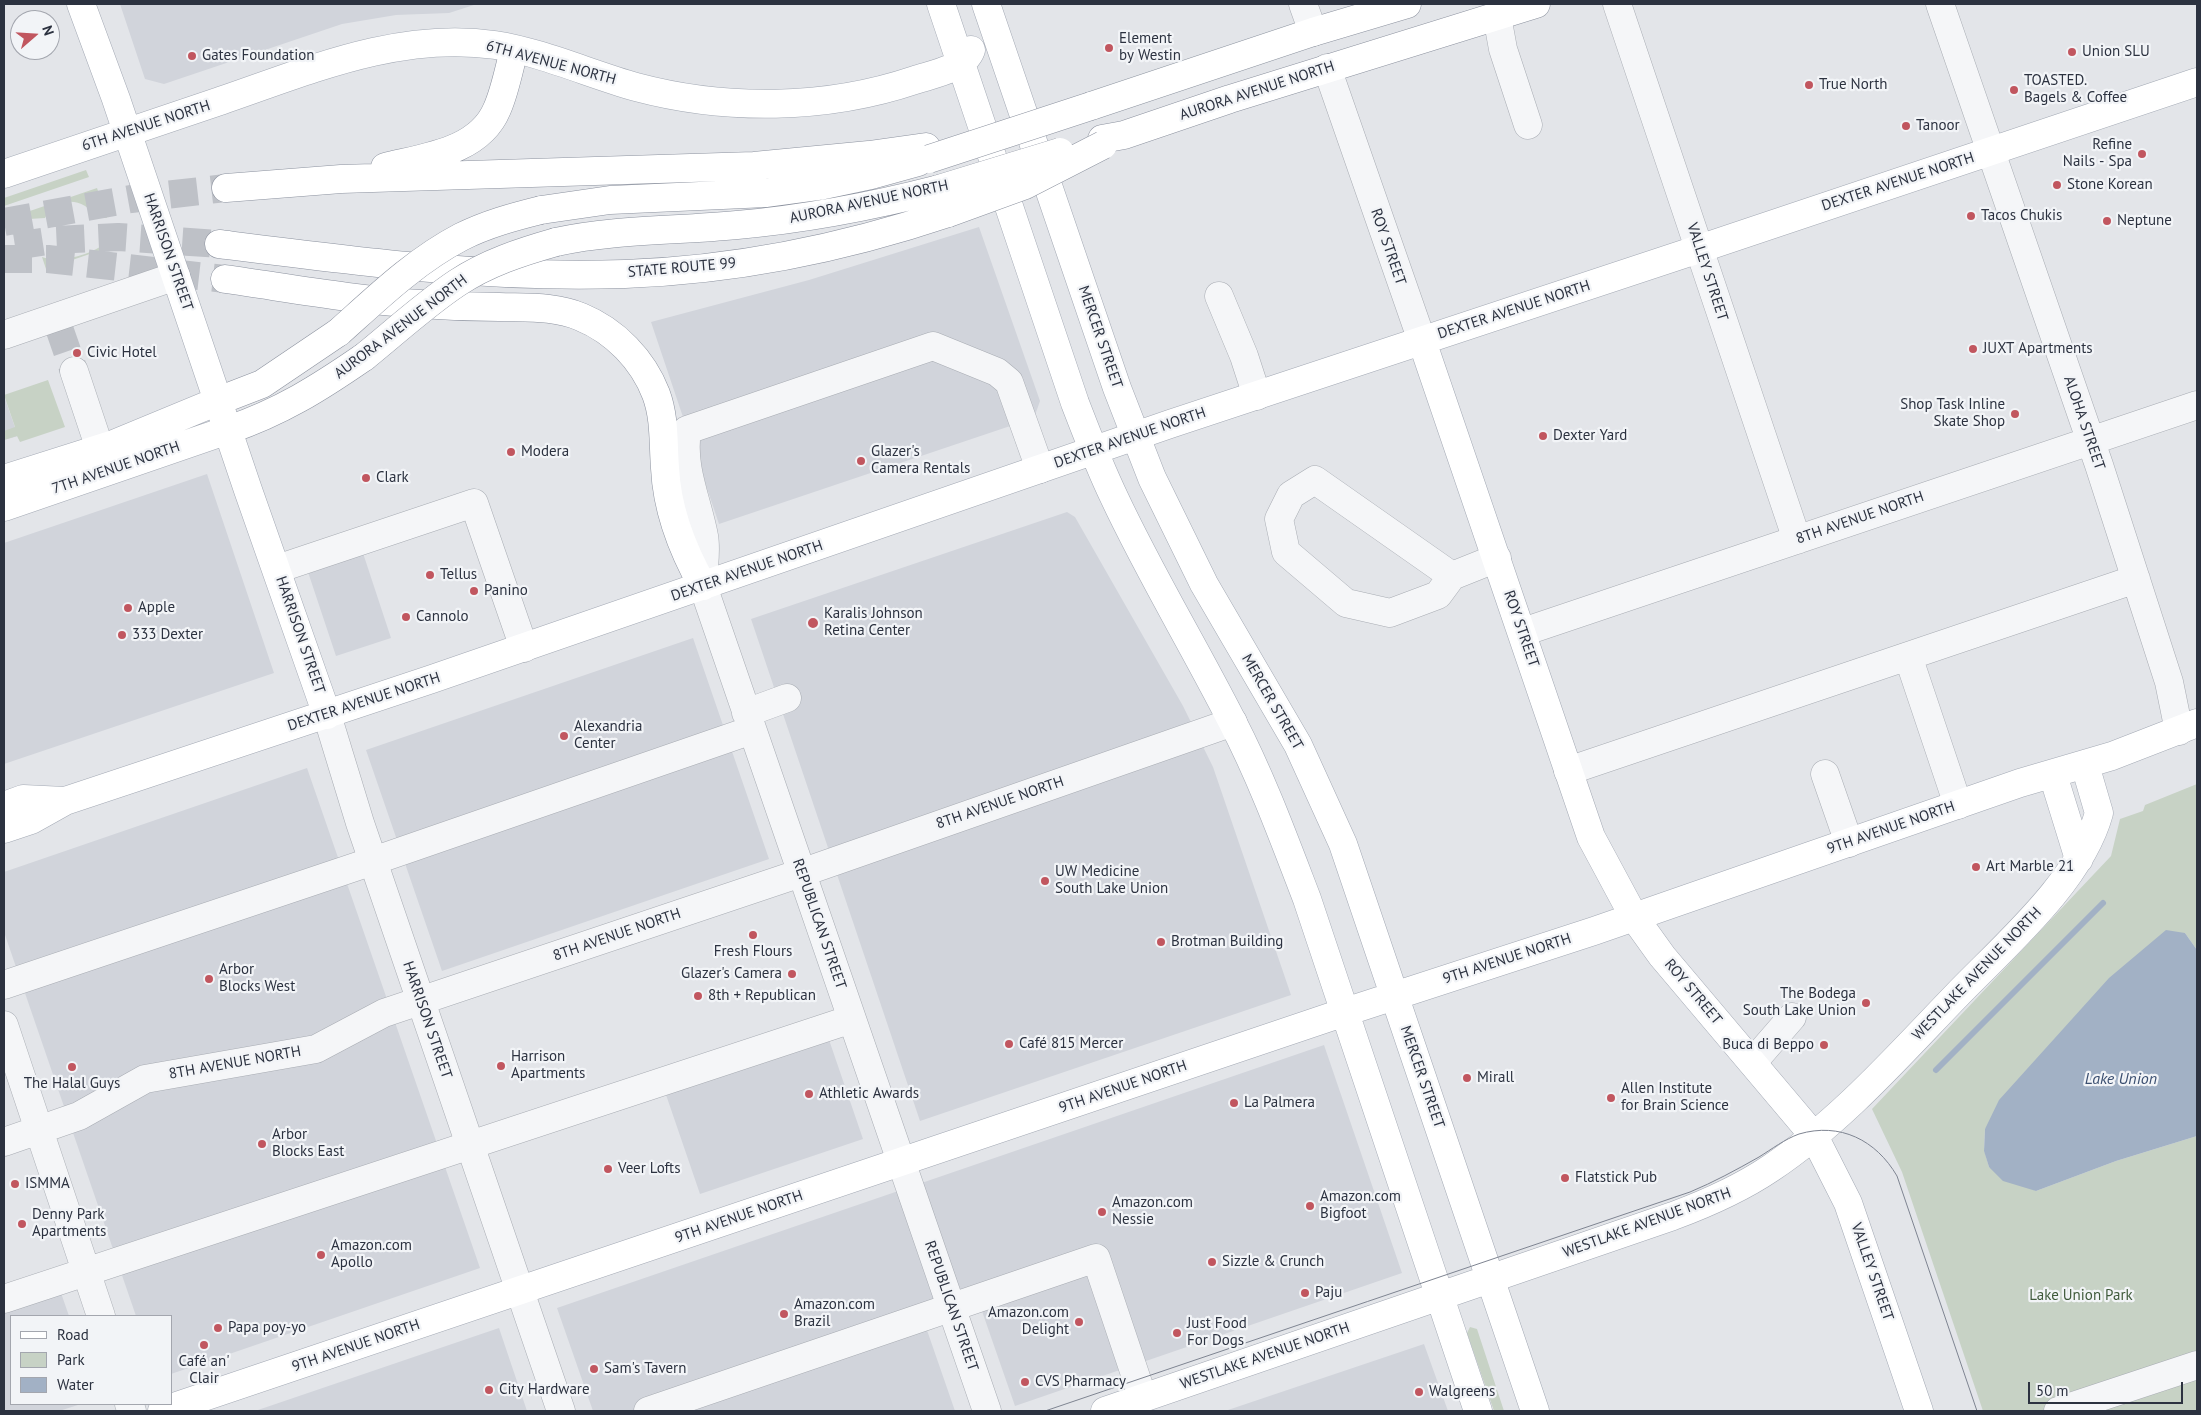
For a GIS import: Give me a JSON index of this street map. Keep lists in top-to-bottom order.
{
  "streets": {
    "main road": [
      "6TH AVENUE NORTH",
      "AURORA AVENUE NORTH",
      "DEXTER AVENUE NORTH",
      "ROY STREET",
      "HARRISON STREET",
      "STATE ROUTE 99",
      "VALLEY STREET",
      "MERCER STREET",
      "7TH AVENUE NORTH",
      "9TH AVENUE NORTH",
      "WESTLAKE AVENUE NORTH"
    ],
    "street": ["ALOHA STREET", "8TH AVENUE NORTH", "REPUBLICAN STREET"]
  },
  "crossings": [
    ["6TH AVENUE NORTH", "HARRISON STREET"],
    ["AURORA AVENUE NORTH", "ROY STREET"],
    ["AURORA AVENUE NORTH", "HARRISON STREET"],
    ["AURORA AVENUE NORTH", "STATE ROUTE 99"],
    ["AURORA AVENUE NORTH", "7TH AVENUE NORTH"],
    ["DEXTER AVENUE NORTH", "ROY STREET"],
    ["DEXTER AVENUE NORTH", "HARRISON STREET"],
    ["DEXTER AVENUE NORTH", "VALLEY STREET"],
    ["DEXTER AVENUE NORTH", "MERCER STREET"],
    ["DEXTER AVENUE NORTH", "ALOHA STREET"],
    ["DEXTER AVENUE NORTH", "REPUBLICAN STREET"],
    ["ROY STREET", "VALLEY STREET"],
    ["ROY STREET", "8TH AVENUE NORTH"],
    ["ROY STREET", "9TH AVENUE NORTH"],
    ["ROY STREET", "WESTLAKE AVENUE NORTH"],
    ["HARRISON STREET", "7TH AVENUE NORTH"],
    ["HARRISON STREET", "8TH AVENUE NORTH"],
    ["HARRISON STREET", "9TH AVENUE NORTH"],
    ["VALLEY STREET", "8TH AVENUE NORTH"],
    ["VALLEY STREET", "WESTLAKE AVENUE NORTH"],
    ["MERCER STREET", "9TH AVENUE NORTH"],
    ["MERCER STREET", "WESTLAKE AVENUE NORTH"],
    ["ALOHA STREET", "8TH AVENUE NORTH"],
    ["8TH AVENUE NORTH", "REPUBLICAN STREET"],
    ["9TH AVENUE NORTH", "REPUBLICAN STREET"],
    ["9TH AVENUE NORTH", "WESTLAKE AVENUE NORTH"]
  ],
  "water": ["Lake Union"],
  "parks": ["Lake Union Park"],
  "places": [
    "Element by Westin",
    "Union SLU",
    "Gates Foundation",
    "True North",
    "TOASTED. Bagels & Coffee",
    "Tanoor",
    "Refine Nails - Spa",
    "Stone Korean",
    "Tacos Chukis",
    "Neptune",
    "JUXT Apartments",
    "Civic Hotel",
    "Shop Task Inline Skate Shop",
    "Dexter Yard",
    "Modera",
    "Glazer's Camera Rentals",
    "Clark",
    "Tellus",
    "Panino",
    "Apple",
    "Cannolo",
    "Karalis Johnson Retina Center",
    "333 Dexter",
    "Alexandria Center",
    "Art Marble 21",
    "UW Medicine South Lake Union",
    "Fresh Flours",
    "Brotman Building",
    "Glazer's Camera",
    "Arbor Blocks West",
    "8th + Republican",
    "The Bodega South Lake Union",
    "Café 815 Mercer",
    "Buca di Beppo",
    "Harrison Apartments",
    "The Halal Guys",
    "Mirall",
    "Athletic Awards",
    "Allen Institute for Brain Science",
    "La Palmera",
    "Arbor Blocks East",
    "Veer Lofts",
    "Flatstick Pub",
    "ISMMA",
    "Amazon.com Bigfoot",
    "Amazon.com Nessie",
    "Denny Park Apartments",
    "Amazon.com Apollo",
    "Sizzle & Crunch",
    "Paju",
    "Amazon.com Brazil",
    "Amazon.com Delight",
    "Papa poy-yo",
    "Just Food For Dogs",
    "Café an' Clair",
    "Sam's Tavern",
    "CVS Pharmacy",
    "City Hardware",
    "Walgreens"
  ],
  "legend": ["Road", "Park", "Water"],
  "scale_bar": "50 m",
  "north": "right"
}
